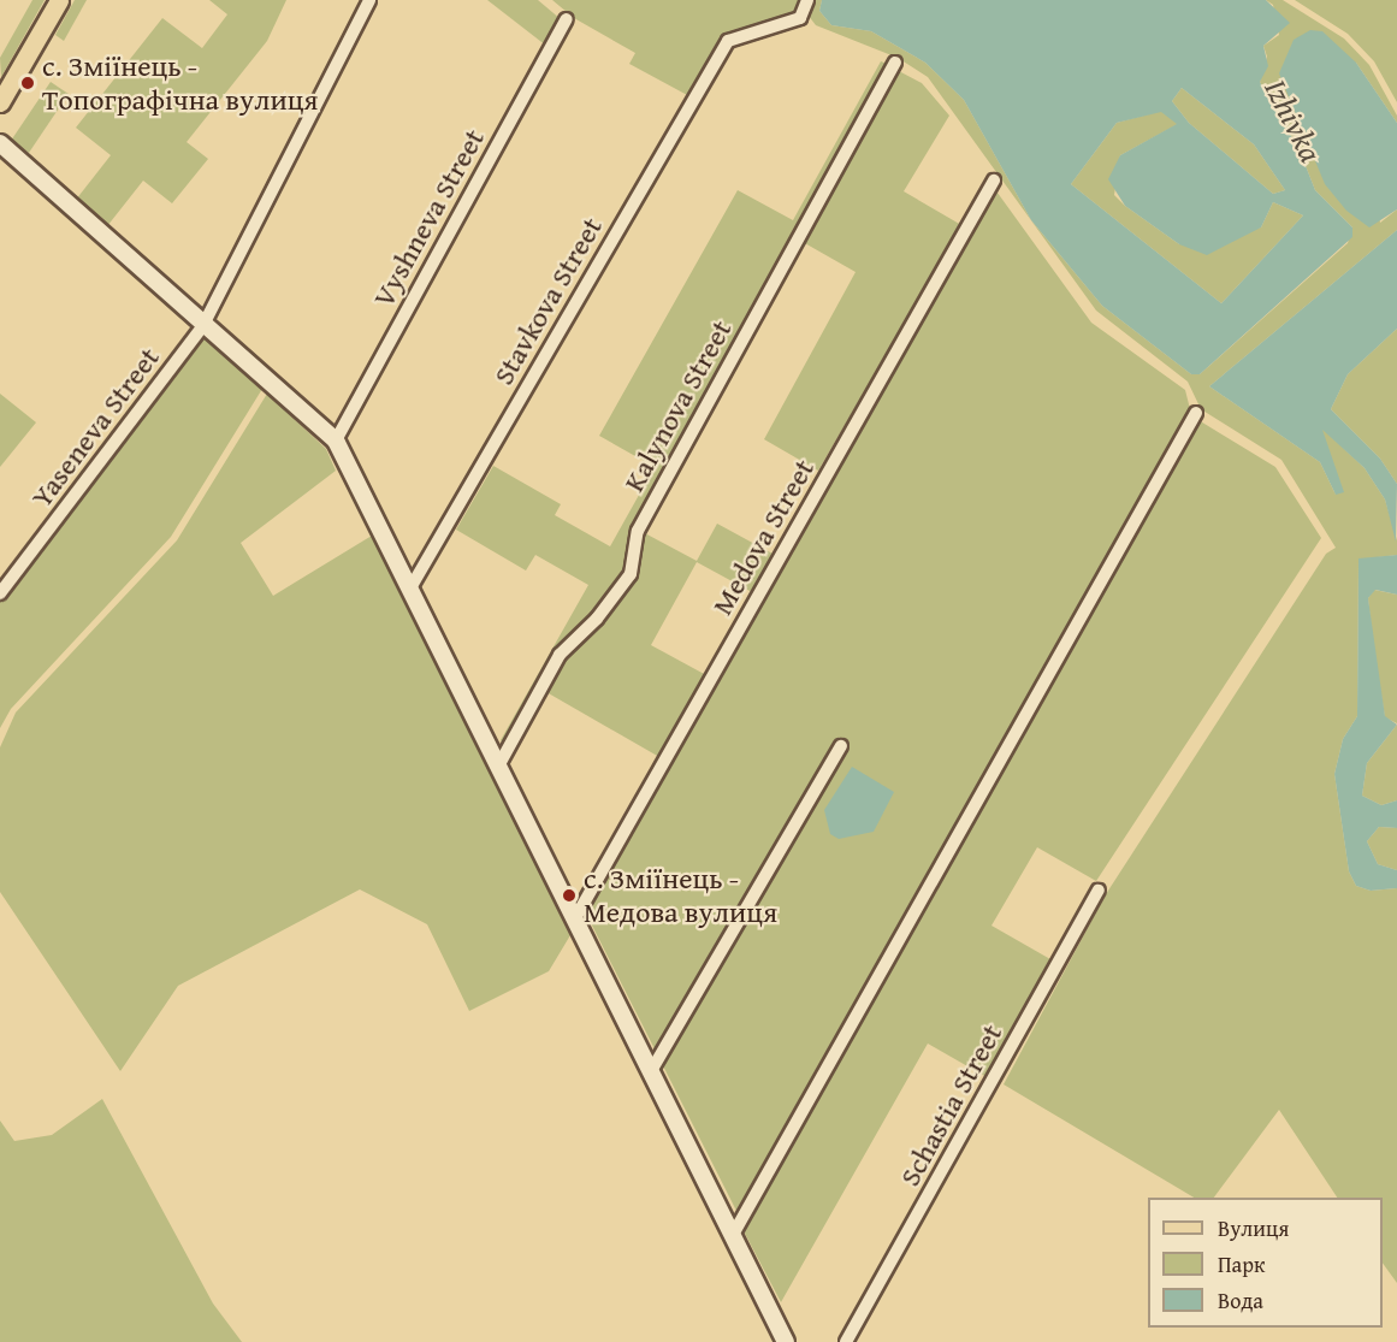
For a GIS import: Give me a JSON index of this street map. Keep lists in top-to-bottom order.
{
  "streets": {
    "street": [
      "Vyshneva Street",
      "Stavkova Street",
      "Kalynova Street",
      "Yaseneva Street",
      "Medova Street",
      "Schastia Street"
    ]
  },
  "water": ["Izhivka"],
  "places": ["с. Зміїнець - Топографічна вулиця", "с. Зміїнець - Медова вулиця"],
  "legend": ["Вулиця", "Парк", "Вода"]
}
